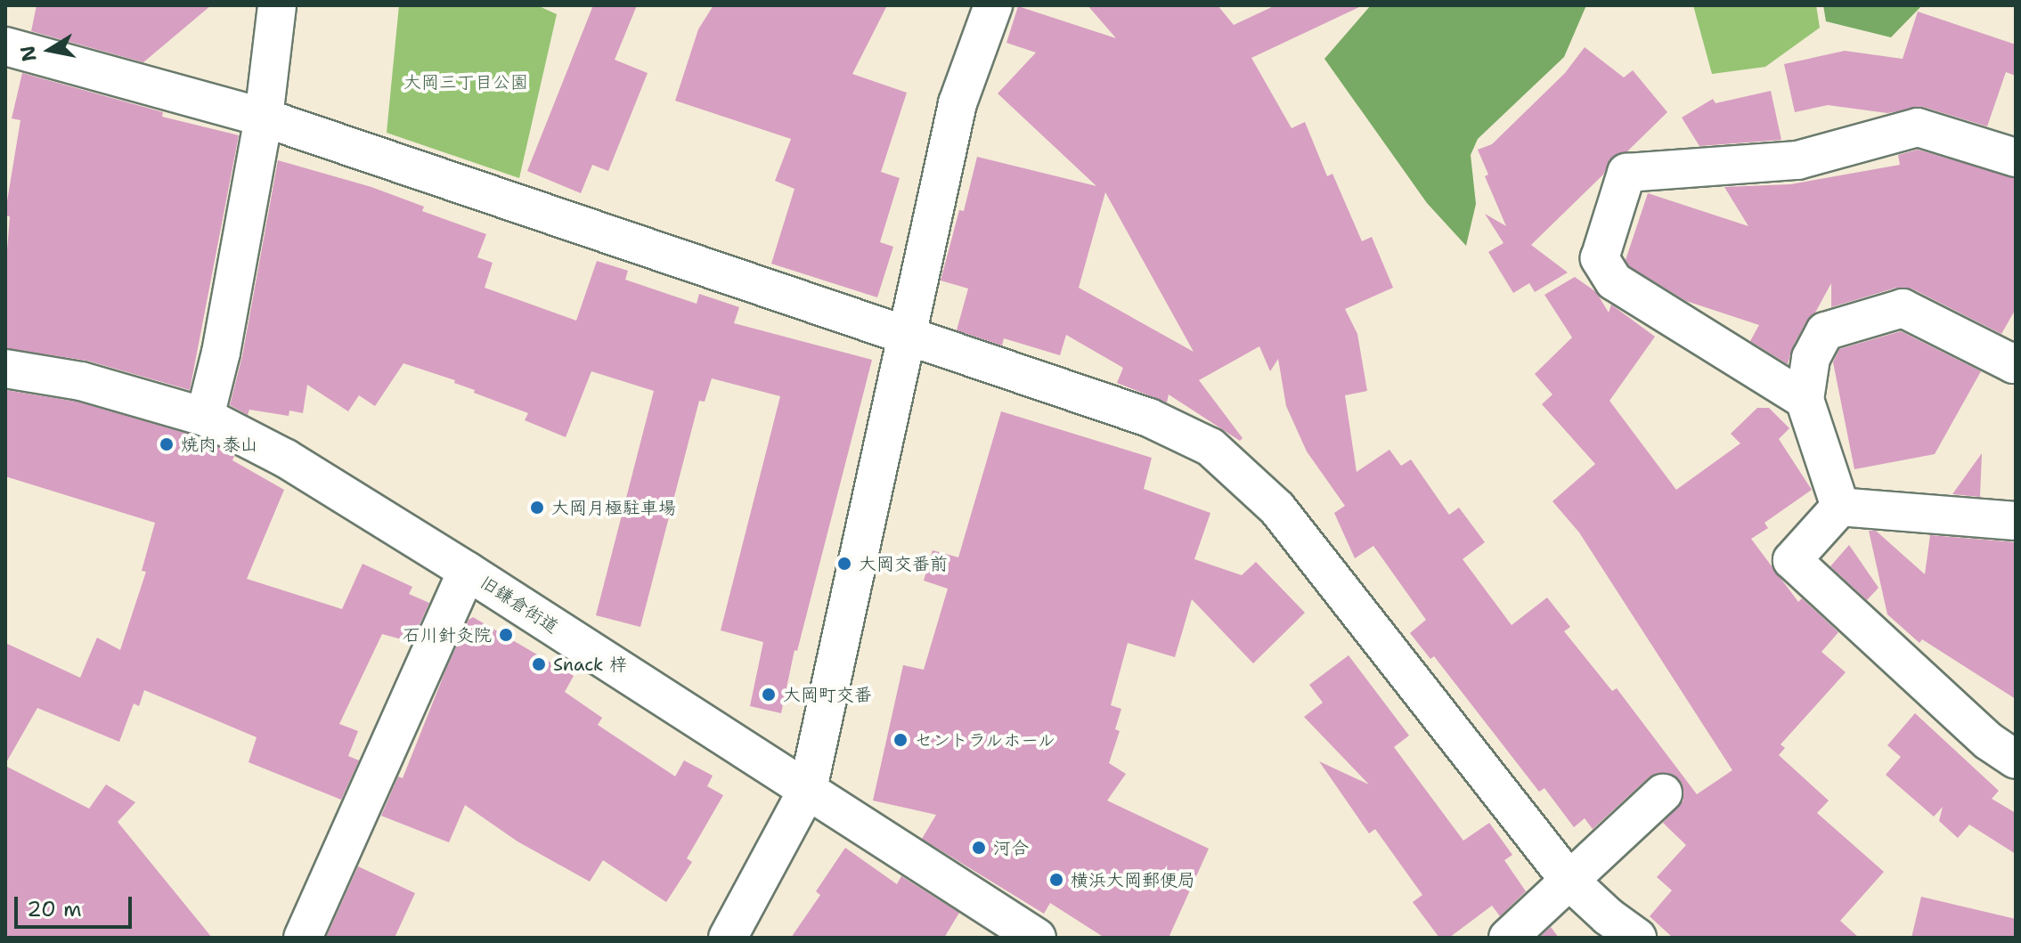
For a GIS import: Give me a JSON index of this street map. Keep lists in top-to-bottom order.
{
  "streets": {
    "street": ["旧鎌倉街道"]
  },
  "parks": ["大岡三丁目公園"],
  "places": [
    "焼肉 泰山",
    "大岡月極駐車場",
    "大岡交番前",
    "石川針灸院",
    "Snack 梓",
    "大岡町交番",
    "セントラルホール",
    "河合",
    "横浜大岡郵便局"
  ],
  "scale_bar": "20 m",
  "north": "left"
}
